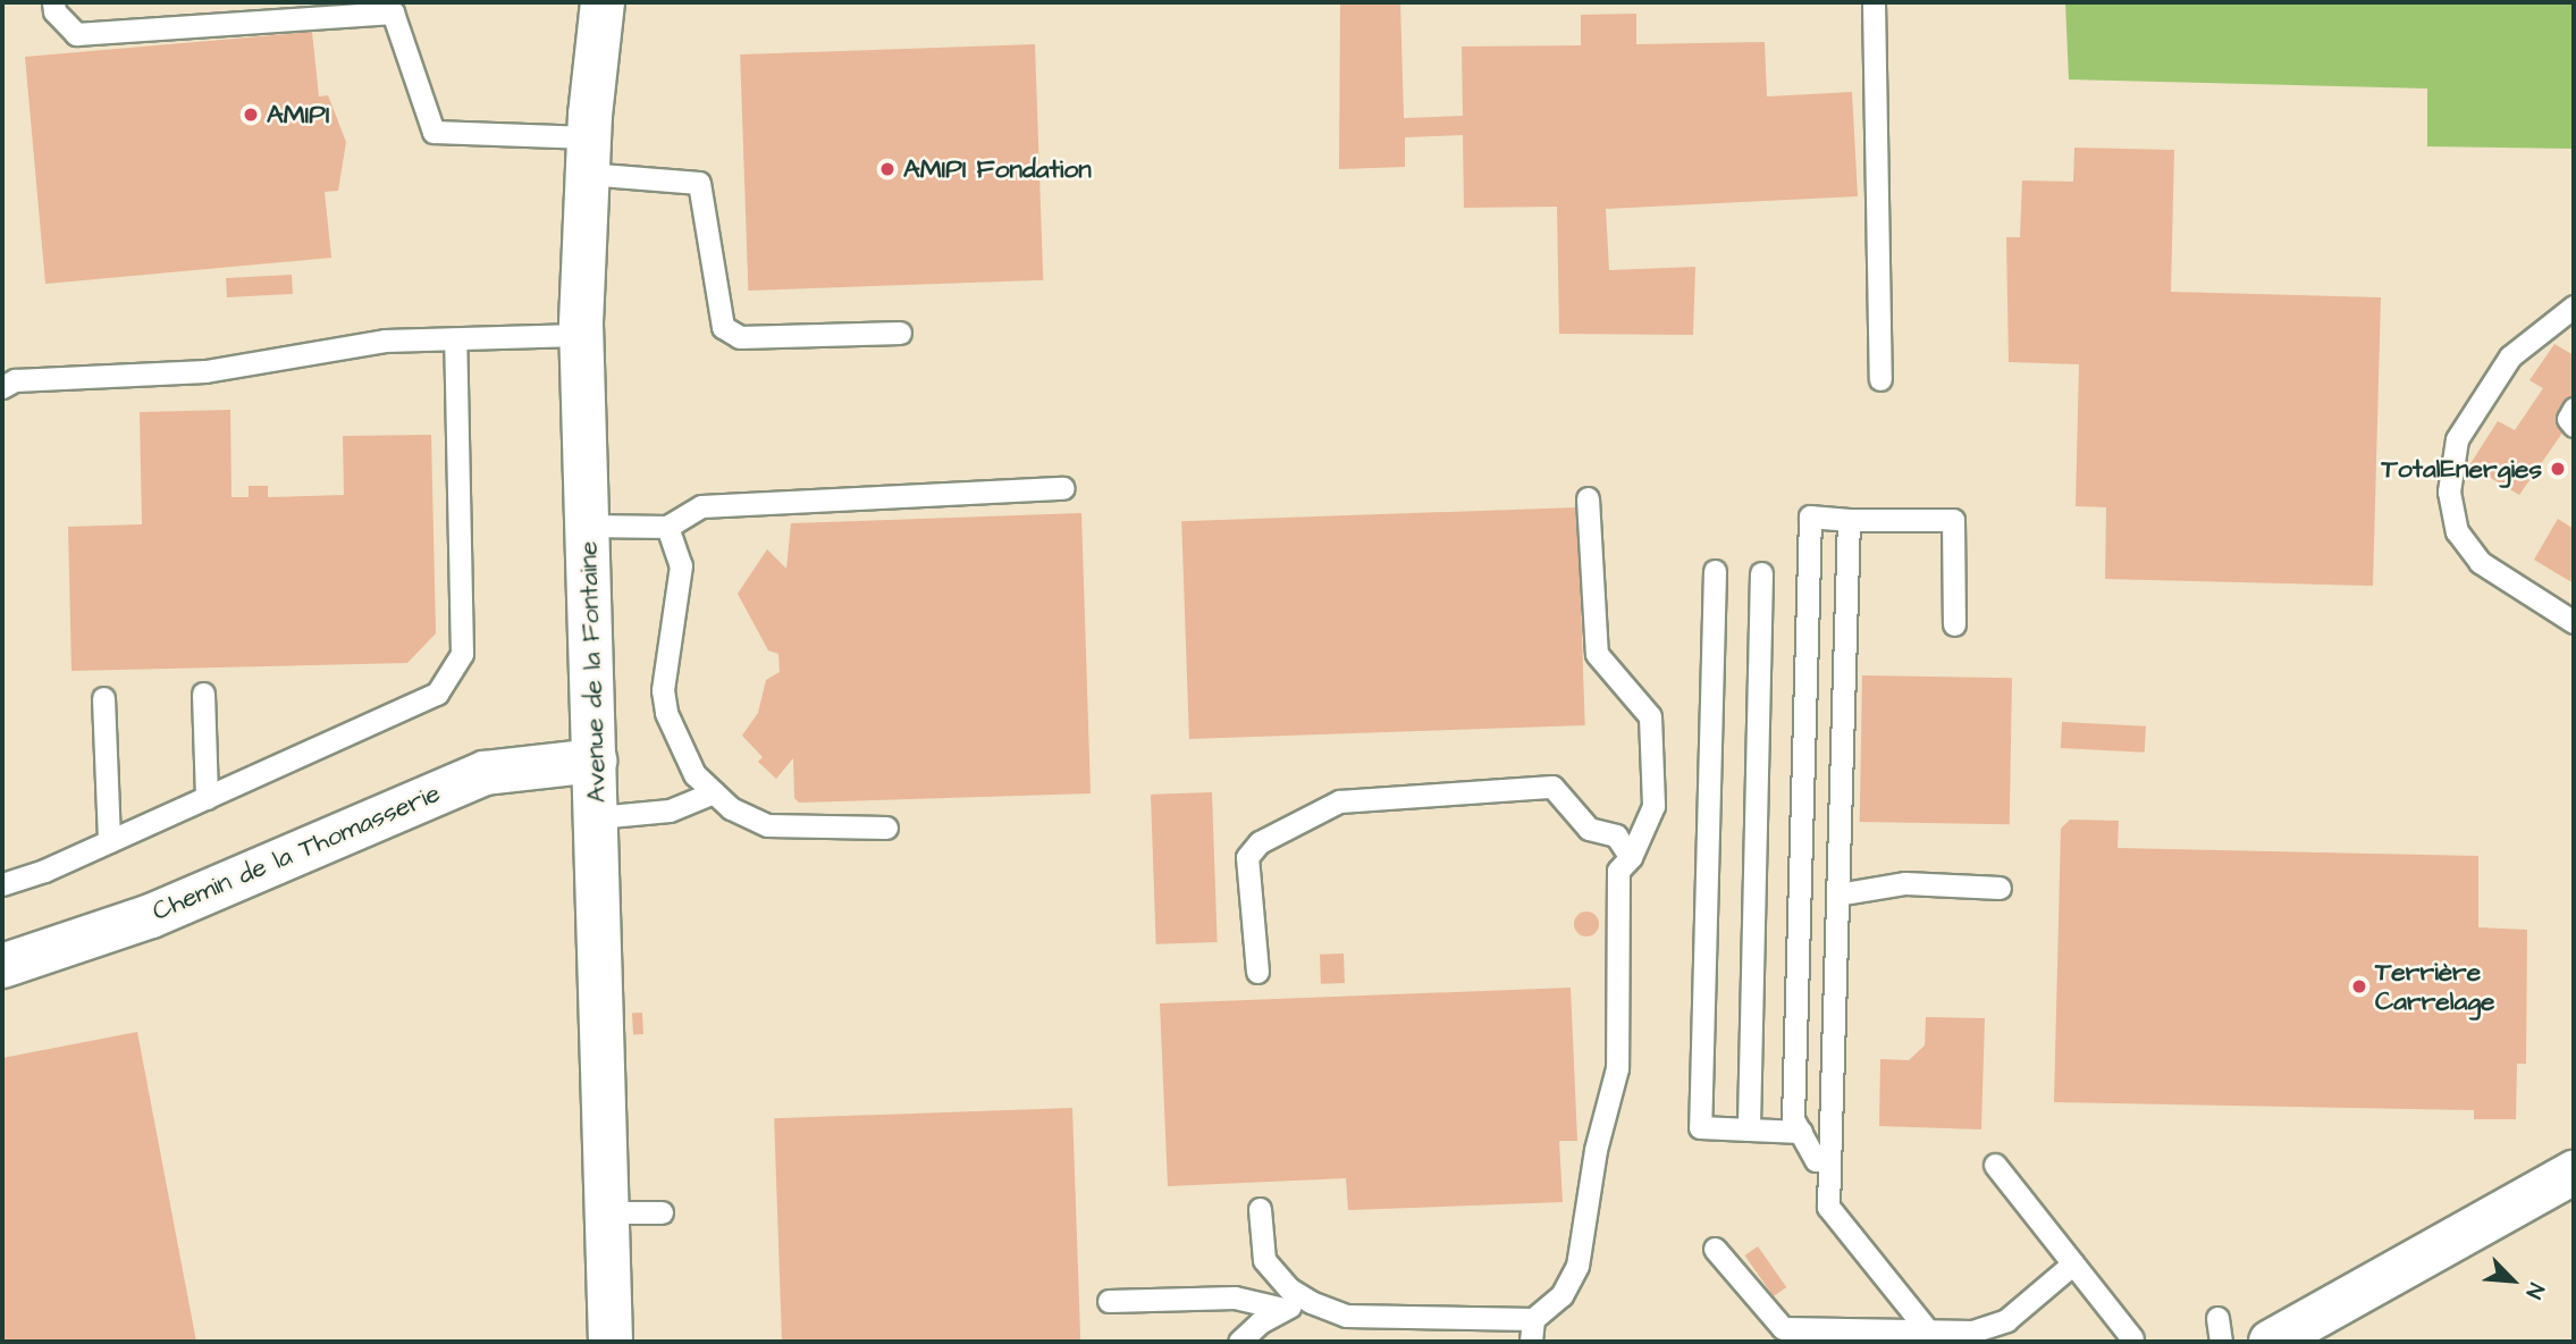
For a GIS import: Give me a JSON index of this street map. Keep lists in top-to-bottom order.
{
  "streets": {
    "street": ["Avenue de la Fontaine", "Chemin de la Thomasserie"]
  },
  "crossings": [
    ["Avenue de la Fontaine", "Chemin de la Thomasserie"]
  ],
  "places": [
    "AMIPI",
    "AMIPI Fondation",
    "TotalEnergies",
    "Terrière Carrelage"
  ],
  "north": "bottom right"
}
